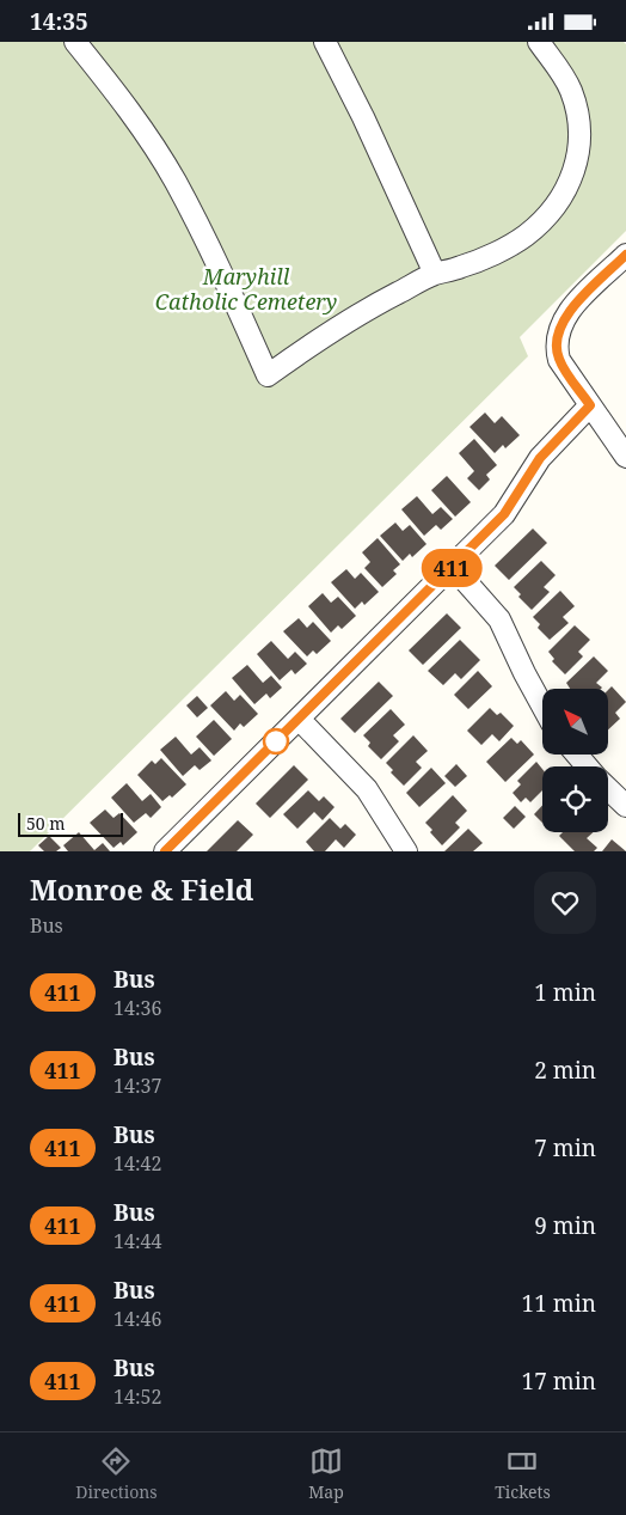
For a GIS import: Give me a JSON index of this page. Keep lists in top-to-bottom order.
{
  "parks": ["Maryhill Catholic Cemetery"],
  "lines": ["bus line 411"],
  "scale_bar": "50 m",
  "north": "top left",
  "page": {
    "status": "14:35",
    "on_map": "411",
    "scale": "50 m",
    "heading": ["Monroe & Field", "Bus"],
    "list": [
      {
        "mark": "411",
        "name": "Bus",
        "note": "14:36",
        "value": "1 min"
      },
      {
        "mark": "411",
        "name": "Bus",
        "note": "14:37",
        "value": "2 min"
      },
      {
        "mark": "411",
        "name": "Bus",
        "note": "14:42",
        "value": "7 min"
      },
      {
        "mark": "411",
        "name": "Bus",
        "note": "14:44",
        "value": "9 min"
      },
      {
        "mark": "411",
        "name": "Bus",
        "note": "14:46",
        "value": "11 min"
      },
      {
        "mark": "411",
        "name": "Bus",
        "note": "14:52",
        "value": "17 min"
      }
    ],
    "tabs": ["Directions", "Map", "Tickets"]
  }
}
